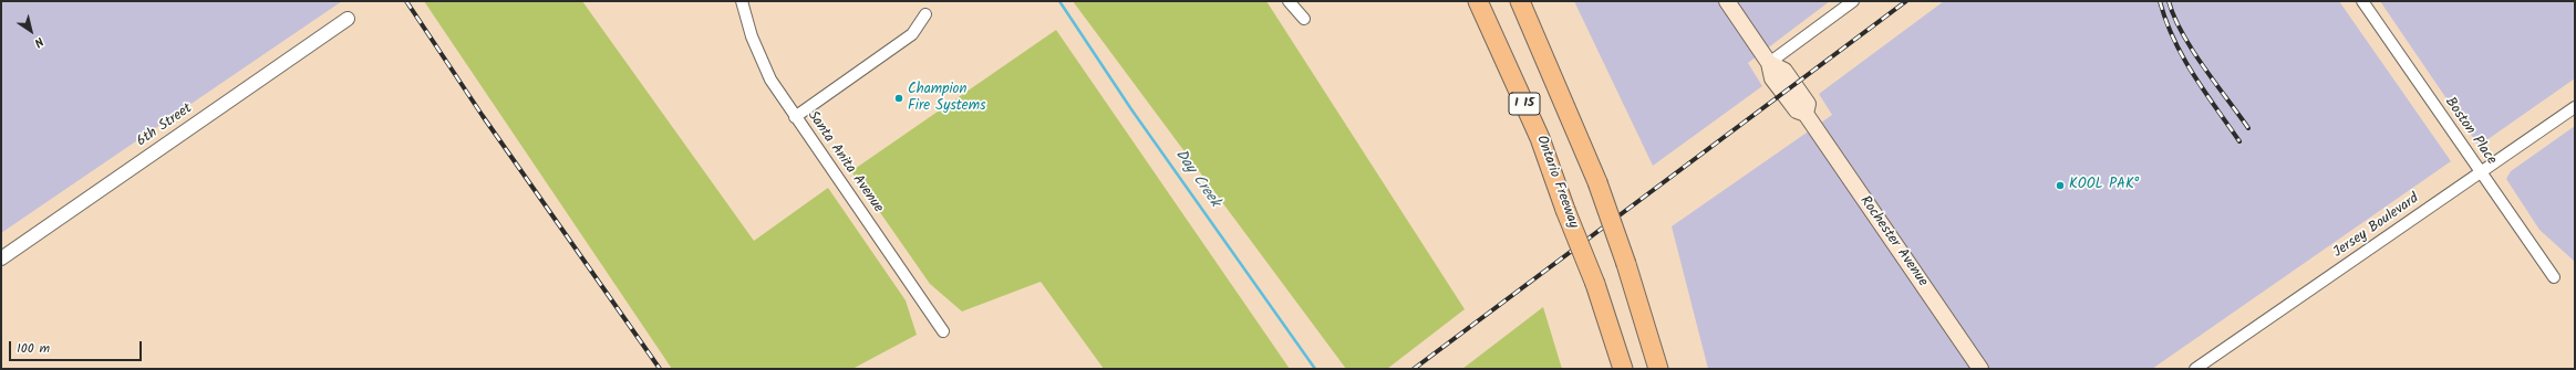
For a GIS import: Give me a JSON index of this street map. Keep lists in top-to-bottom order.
{
  "streets": {
    "highway": ["I 15", "Ontario Freeway"],
    "main road": ["Rochester Avenue"],
    "street": [
      "6th Street",
      "Boston Place",
      "Santa Anita Avenue",
      "Jersey Boulevard"
    ]
  },
  "crossings": [
    ["Boston Place", "Jersey Boulevard"]
  ],
  "water": ["Day Creek"],
  "places": ["Champion Fire Systems", "KOOL PAK°"],
  "scale_bar": "100 m",
  "north": "bottom right"
}
